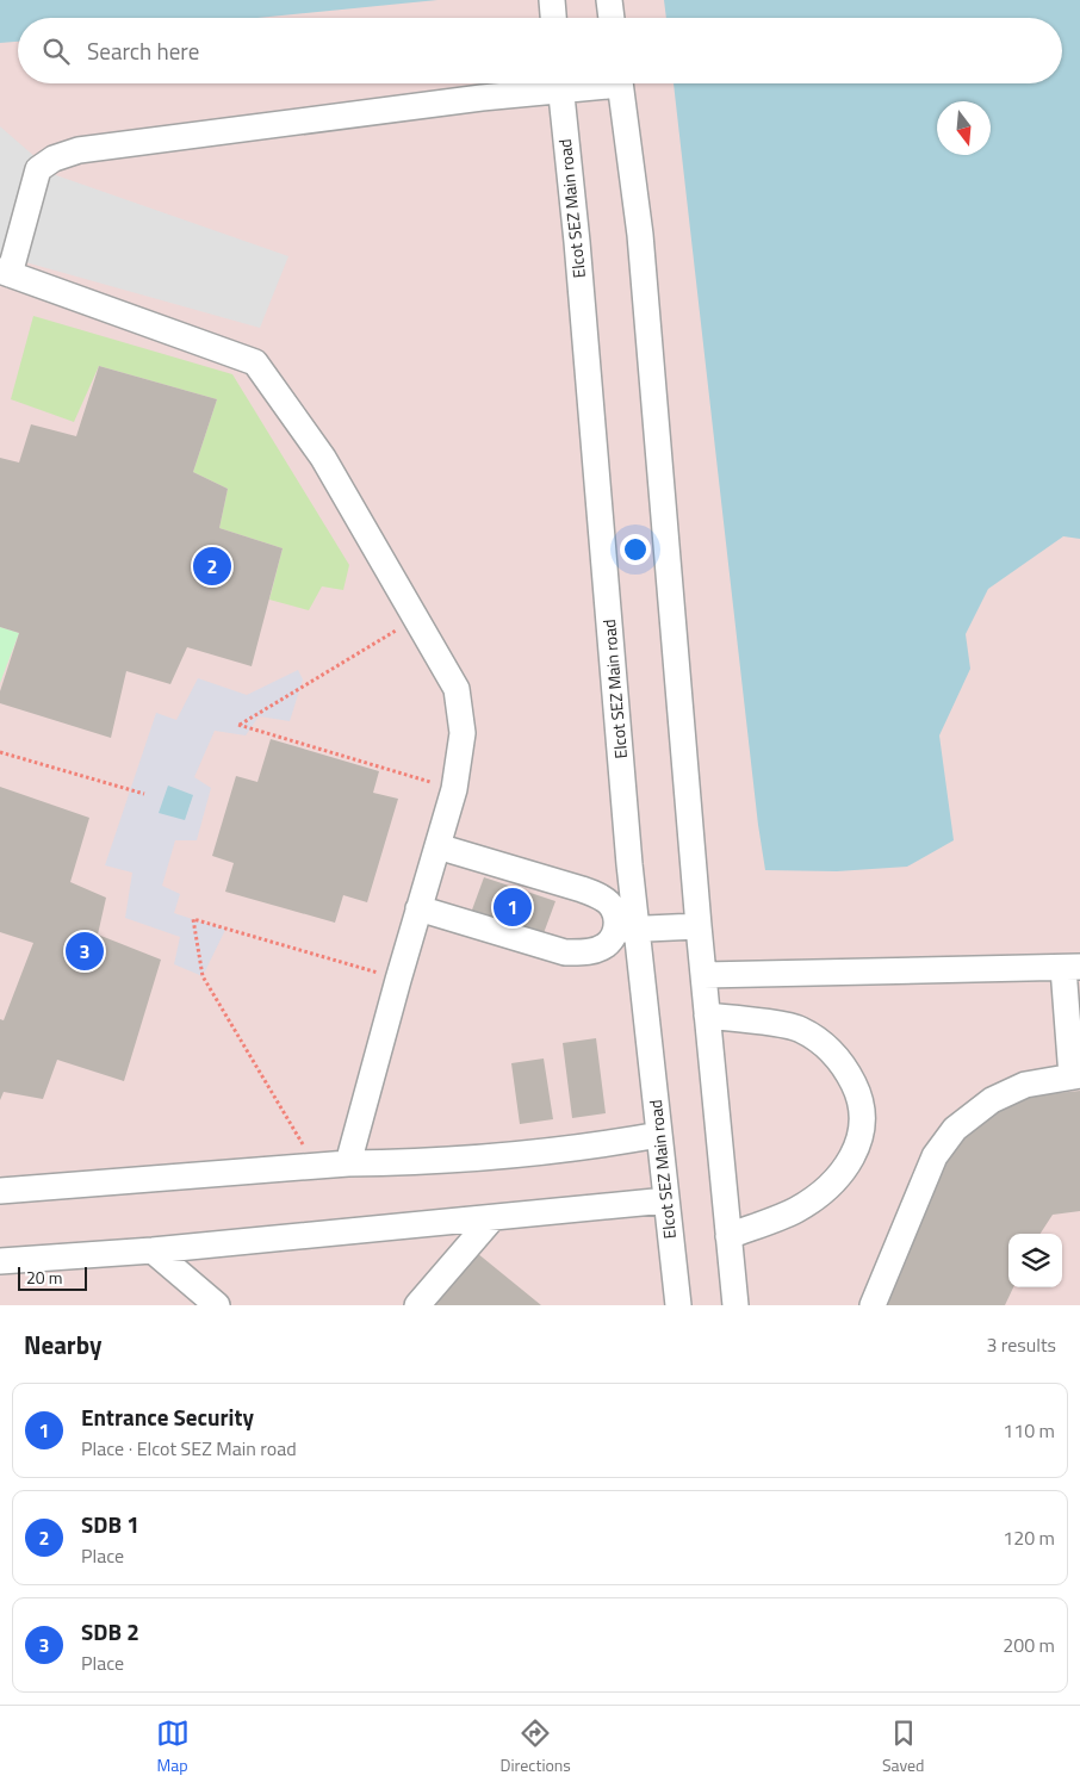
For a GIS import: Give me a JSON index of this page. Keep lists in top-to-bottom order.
{
  "streets": {
    "street": ["Elcot SEZ Main road"]
  },
  "scale_bar": "20 m",
  "north": "bottom",
  "page": {
    "search": "Search here",
    "pins": ["2", "1", "3"],
    "scale": "20 m",
    "heading": ["Nearby", "3 results"],
    "list": [
      {
        "mark": "1",
        "name": "Entrance Security",
        "note": "Place · Elcot SEZ Main road",
        "value": "110 m"
      },
      {
        "mark": "2",
        "name": "SDB 1",
        "note": "Place",
        "value": "120 m"
      },
      {
        "mark": "3",
        "name": "SDB 2",
        "note": "Place",
        "value": "200 m"
      }
    ],
    "nav": ["Map", "Directions", "Saved"]
  }
}
